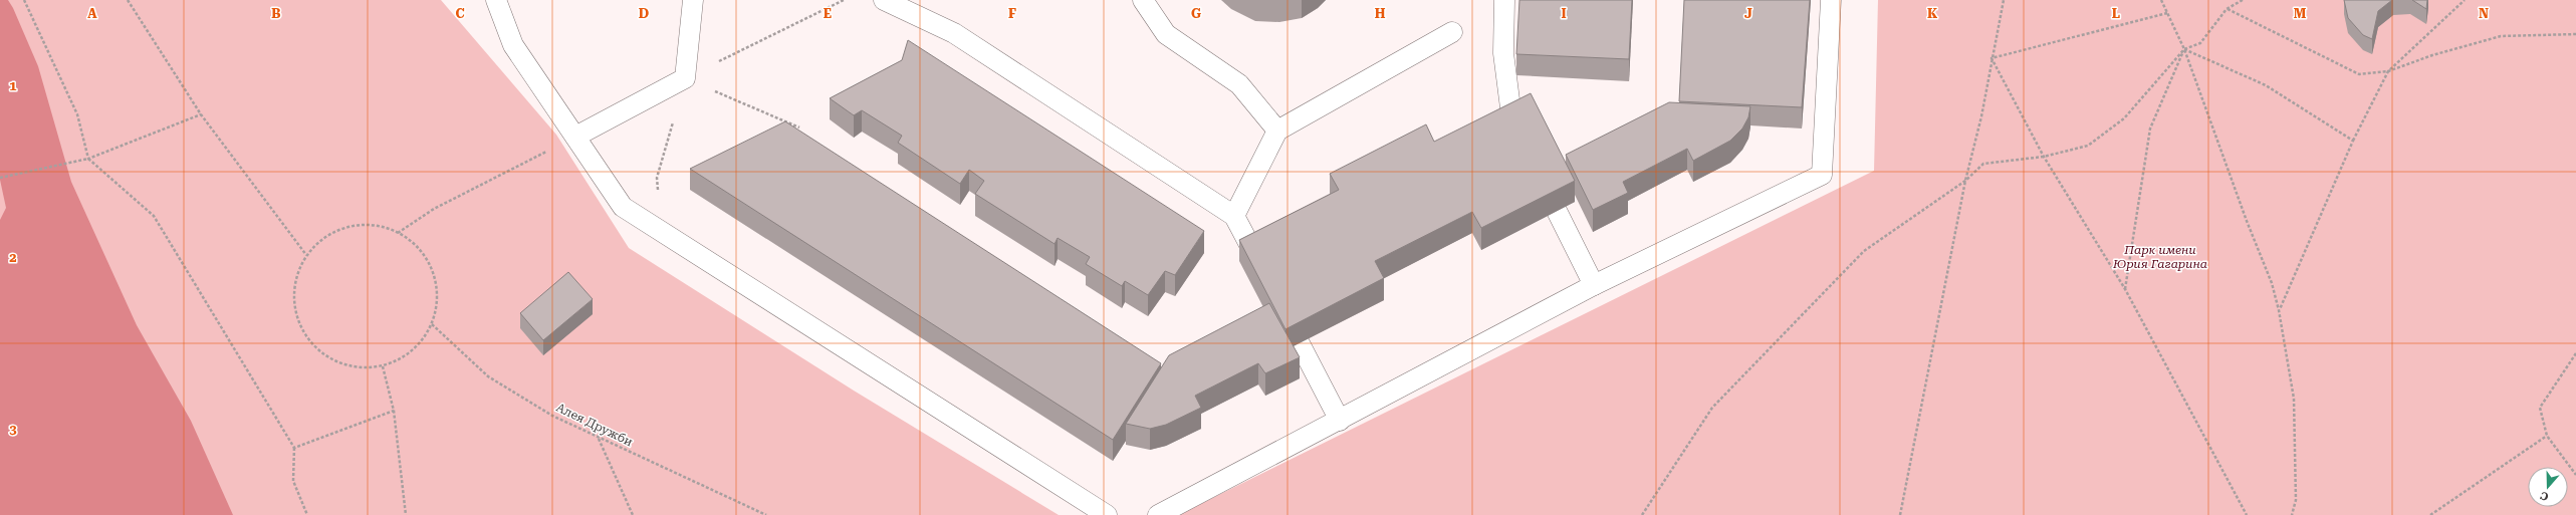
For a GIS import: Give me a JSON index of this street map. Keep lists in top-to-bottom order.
{
  "streets": {
    "path": ["Алея Дружби"]
  },
  "parks": ["Парк имени Юрия Гагарина"],
  "north": "bottom",
  "grid": {
    "columns": [
      "A",
      "B",
      "C",
      "D",
      "E",
      "F",
      "G",
      "H",
      "I",
      "J",
      "K",
      "L",
      "M",
      "N"
    ],
    "rows": ["1", "2", "3"]
  }
}
